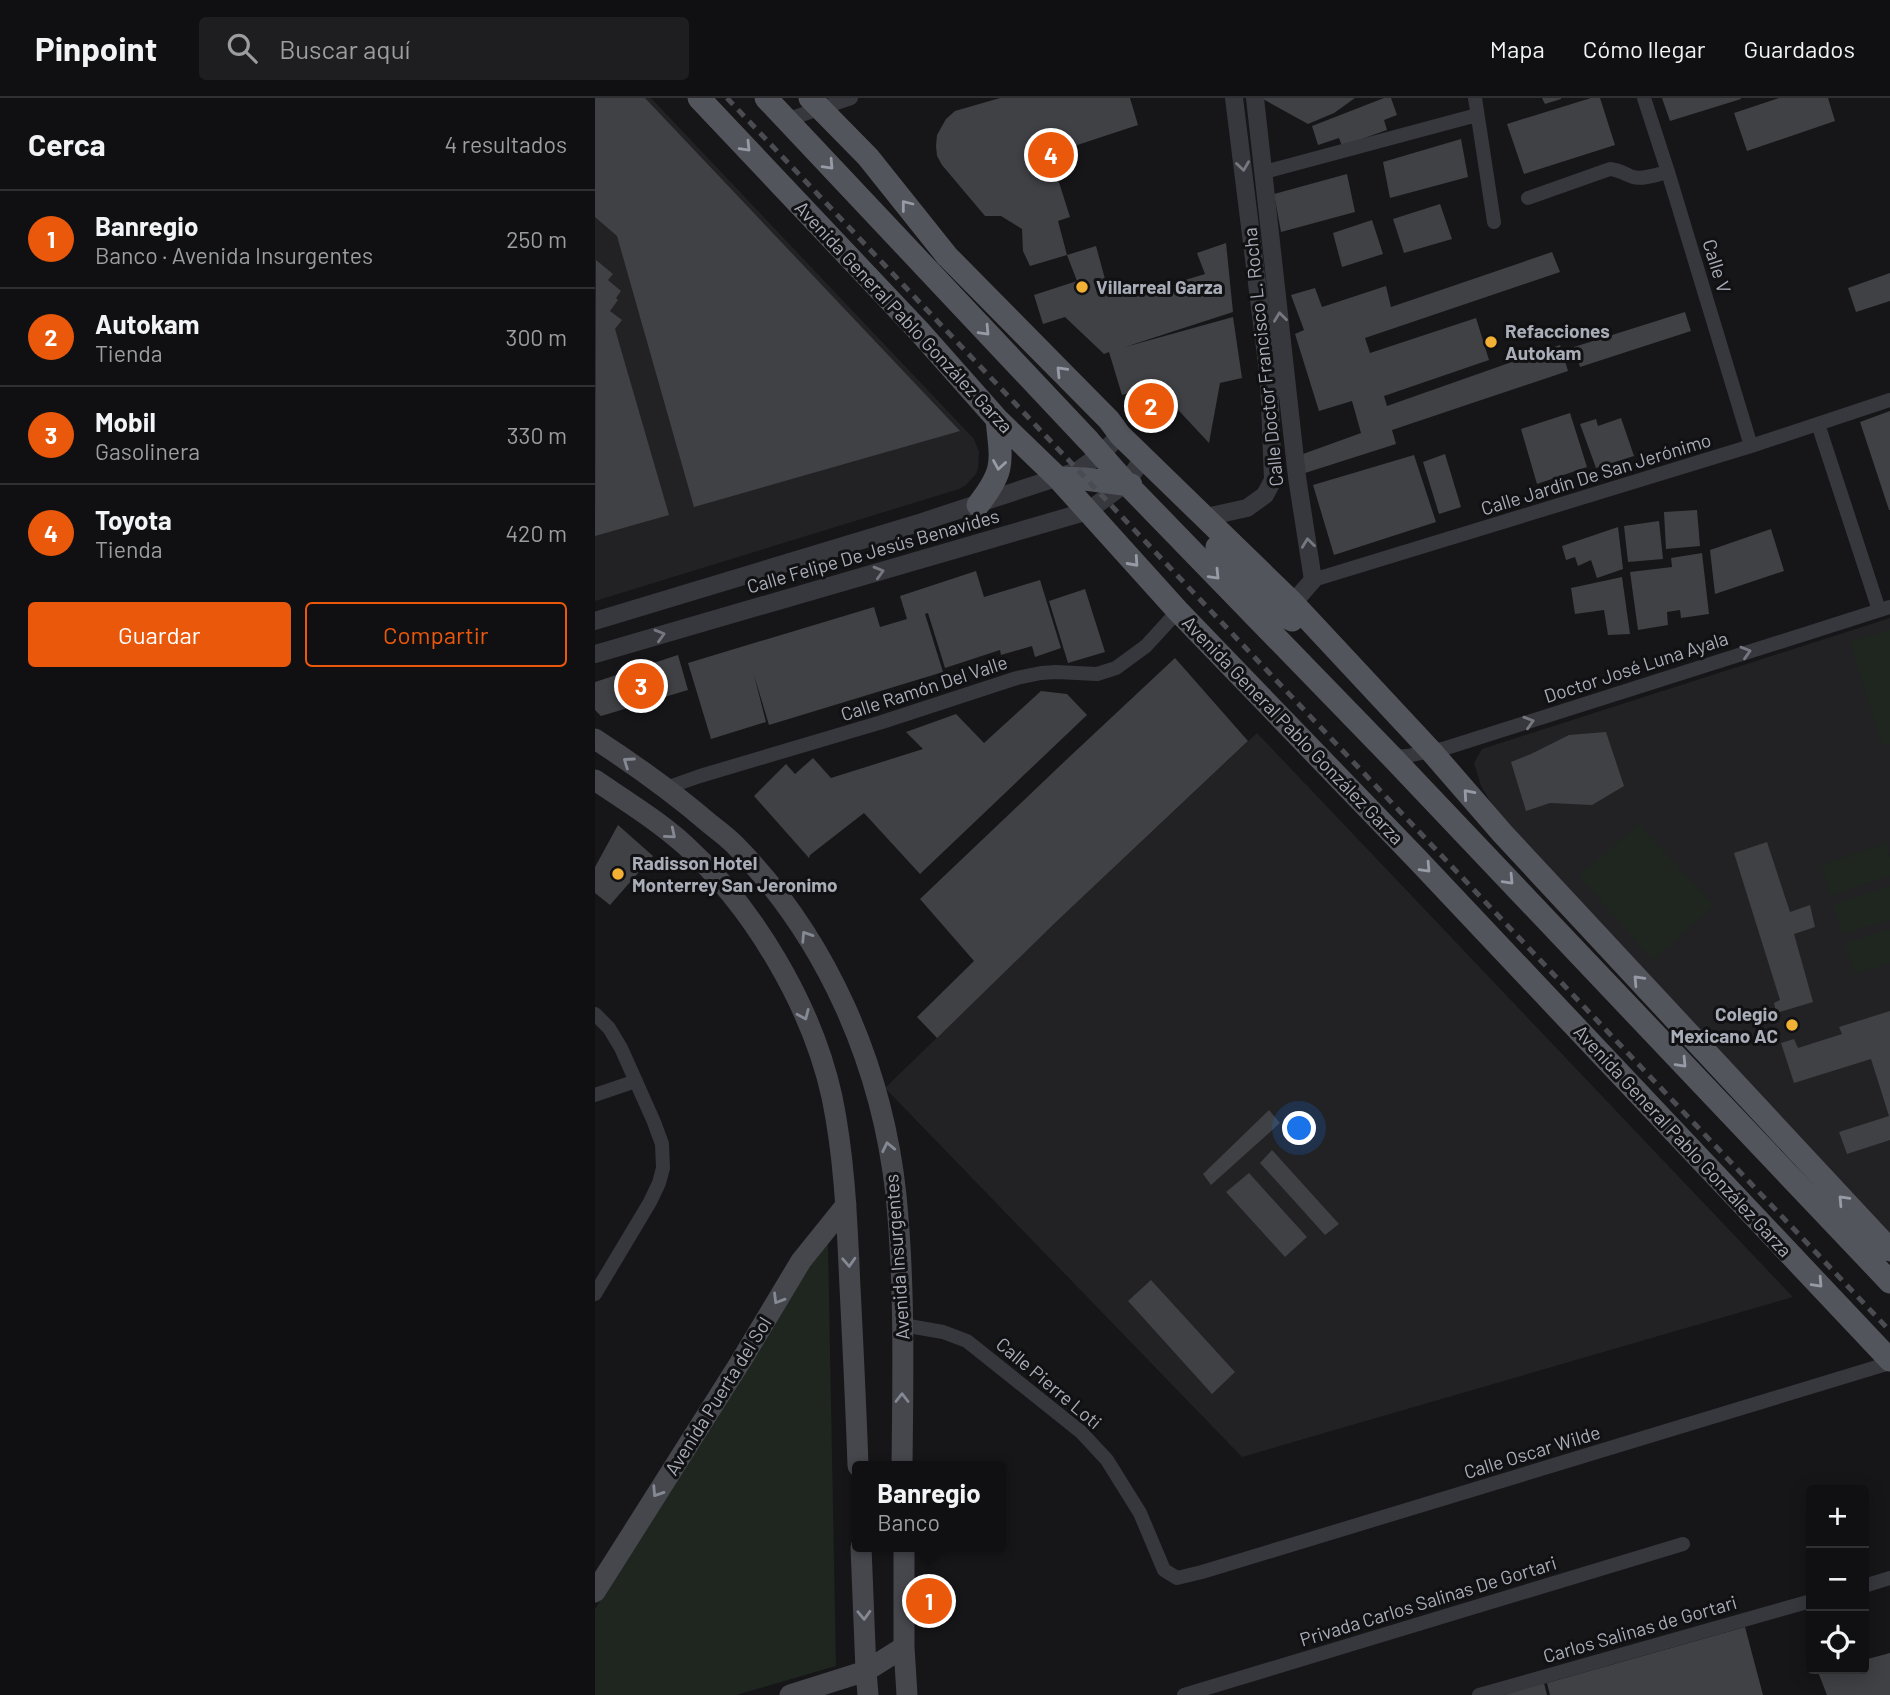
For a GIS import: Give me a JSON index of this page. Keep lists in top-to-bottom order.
{
  "streets": {
    "main road": ["Avenida General Pablo González Garza", "Avenida Insurgentes", "Avenida Puerta del Sol"],
    "street": [
      "Calle V",
      "Calle Doctor Francisco L. Rocha",
      "Calle Jardín De San Jerónimo",
      "Calle Felipe De Jesús Benavides",
      "Doctor José Luna Ayala",
      "Calle Ramón Del Valle",
      "Calle Pierre Loti",
      "Calle Oscar Wilde",
      "Privada Carlos Salinas De Gortari",
      "Carlos Salinas de Gortari"
    ]
  },
  "crossings": [
    ["Calle V", "Calle Jardín De San Jerónimo"],
    ["Avenida General Pablo González Garza", "Calle Felipe De Jesús Benavides"],
    ["Avenida General Pablo González Garza", "Calle Ramón Del Valle"],
    ["Avenida General Pablo González Garza", "Calle Oscar Wilde"],
    ["Calle Doctor Francisco L. Rocha", "Calle Jardín De San Jerónimo"],
    ["Calle Ramón Del Valle", "Avenida Insurgentes"],
    ["Avenida Insurgentes", "Calle Pierre Loti"],
    ["Calle Pierre Loti", "Calle Oscar Wilde"]
  ],
  "one_way": ["Doctor José Luna Ayala", "Avenida Puerta del Sol"],
  "places": [
    "Villarreal Garza",
    "Refacciones Autokam",
    "Radisson Hotel Monterrey San Jeronimo",
    "Colegio Mexicano AC"
  ],
  "page": {
    "header": "Pinpoint",
    "search": "Buscar aquí",
    "nav": ["Mapa", "Cómo llegar", "Guardados"],
    "heading": ["Cerca", "4 resultados"],
    "pins": [
      "4",
      "2",
      "3",
      "1"
    ],
    "list": [
      {
        "mark": "1",
        "name": "Banregio",
        "note": "Banco · Avenida Insurgentes",
        "value": "250 m"
      },
      {
        "mark": "2",
        "name": "Autokam",
        "note": "Tienda",
        "value": "300 m"
      },
      {
        "mark": "3",
        "name": "Mobil",
        "note": "Gasolinera",
        "value": "330 m"
      },
      {
        "mark": "4",
        "name": "Toyota",
        "note": "Tienda",
        "value": "420 m"
      }
    ],
    "buttons": ["Guardar", "Compartir"],
    "popup": ["Banregio", "Banco"],
    "map_buttons": ["+", "−"]
  }
}
